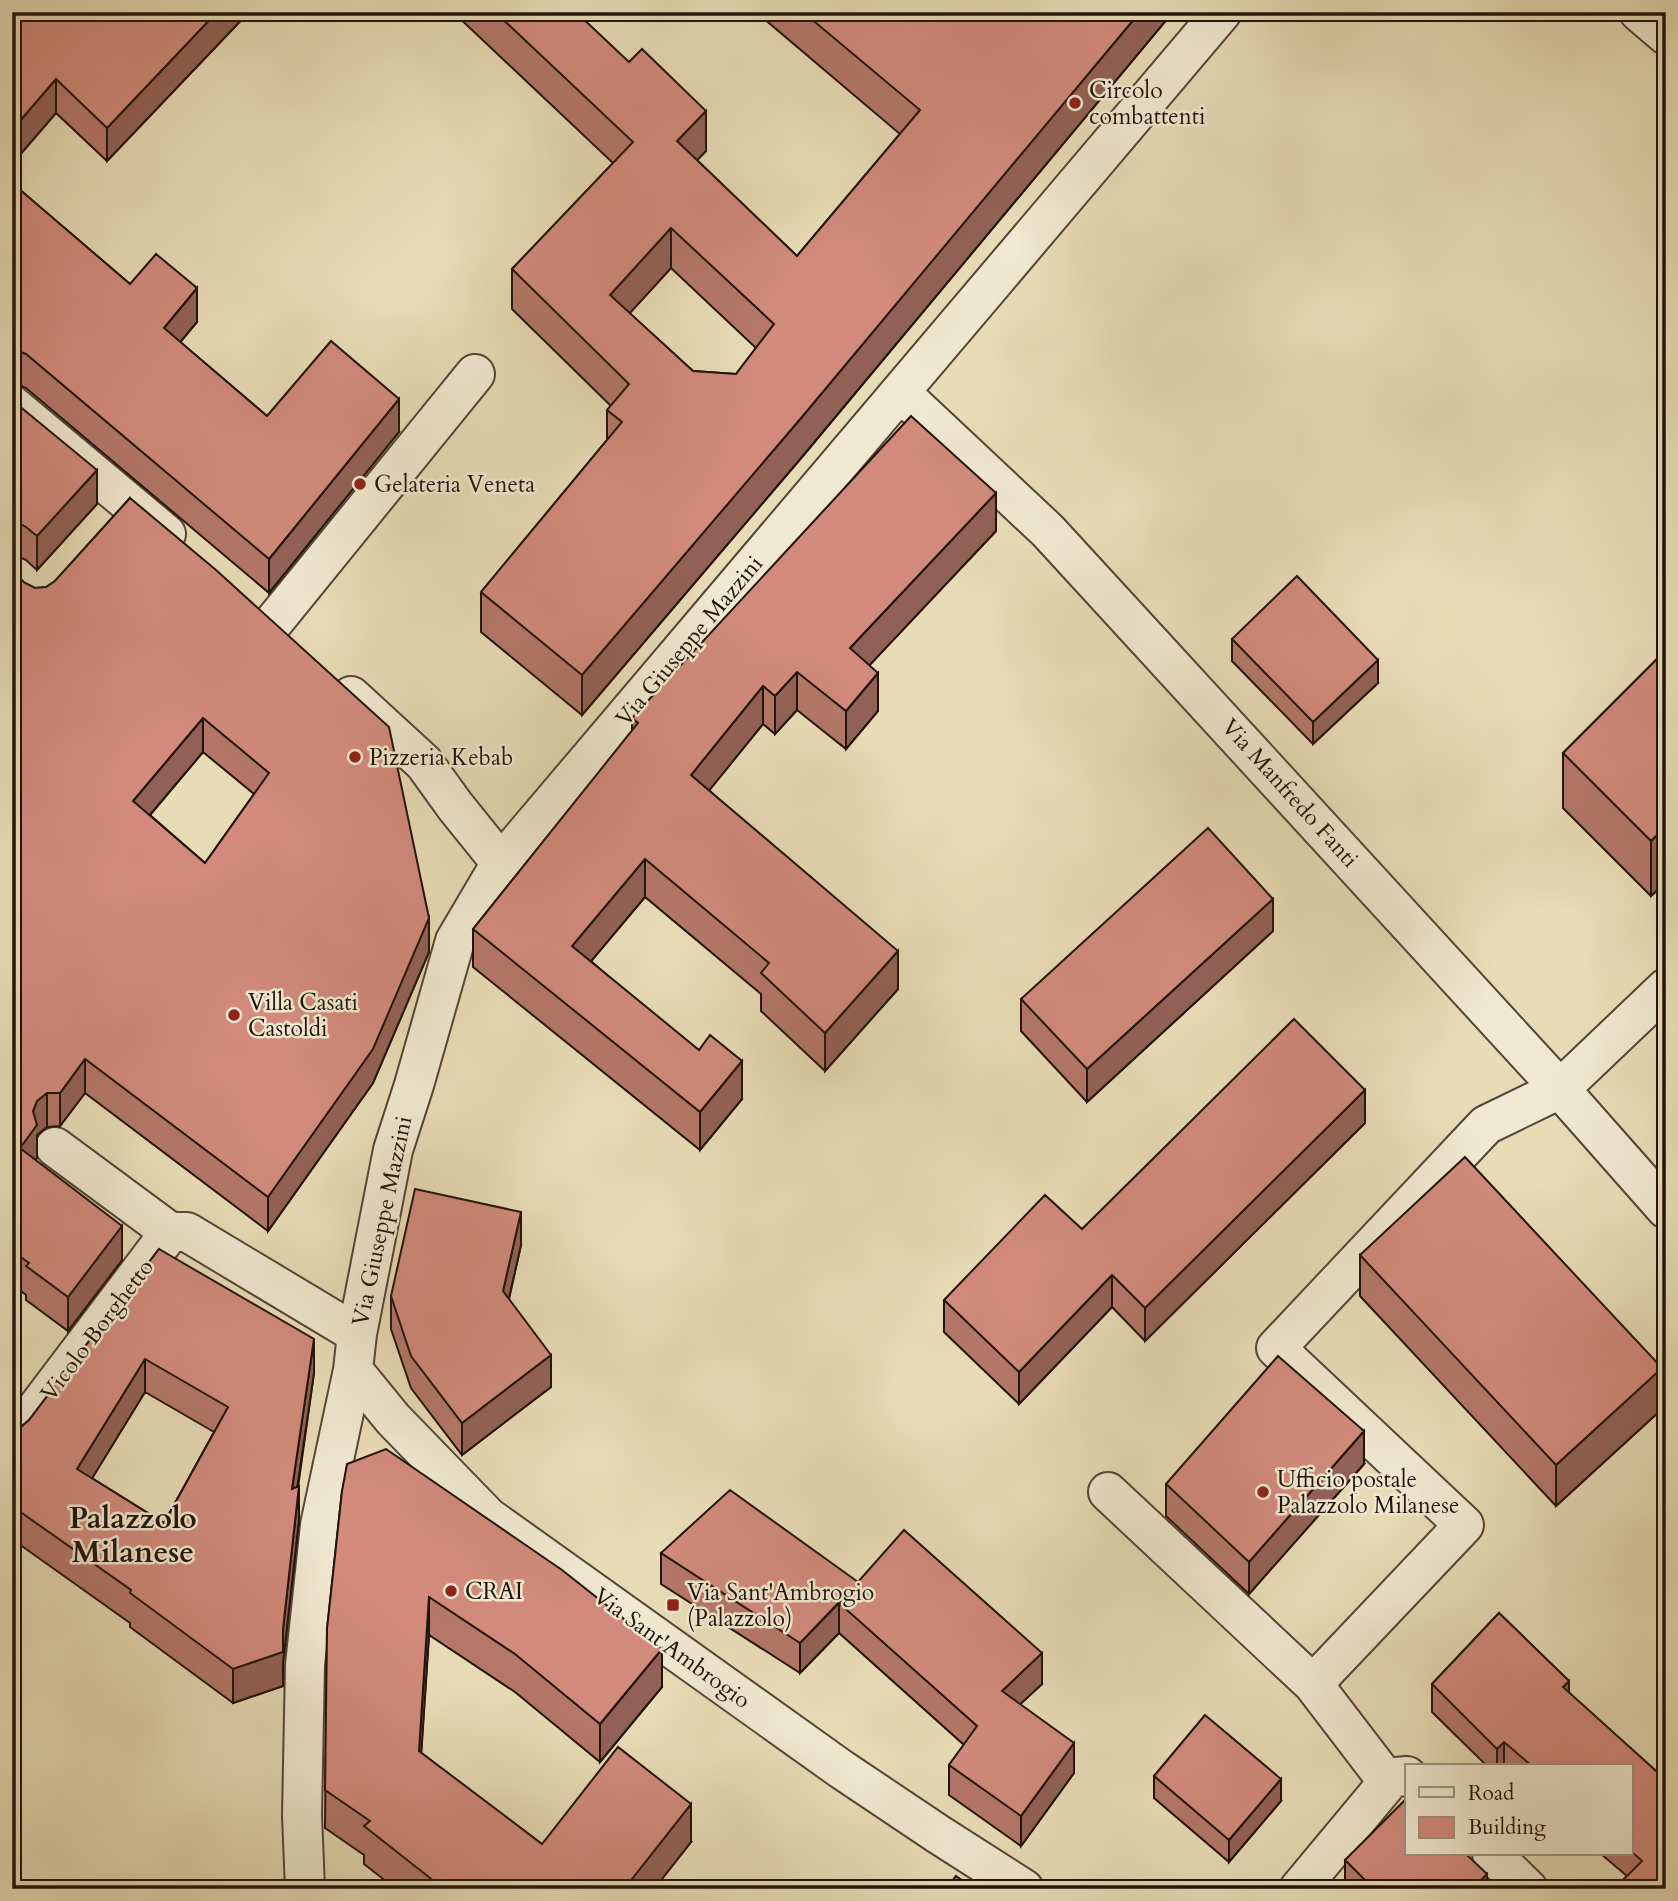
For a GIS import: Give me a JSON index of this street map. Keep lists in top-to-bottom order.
{
  "streets": {
    "street": [
      "Via Giuseppe Mazzini",
      "Via Manfredo Fanti",
      "Vicolo Borghetto",
      "Via Sant'Ambrogio"
    ]
  },
  "crossings": [
    ["Via Giuseppe Mazzini", "Via Manfredo Fanti"],
    ["Via Giuseppe Mazzini", "Via Sant'Ambrogio"],
    ["Vicolo Borghetto", "Via Sant'Ambrogio"]
  ],
  "districts": ["Palazzolo Milanese"],
  "places": {
    "other": [
      "Circolo combattenti",
      "Gelateria Veneta",
      "Pizzeria Kebab",
      "Villa Casati Castoldi",
      "Ufficio postale Palazzolo Milanese",
      "CRAI"
    ],
    "transit": ["Via Sant'Ambrogio (Palazzolo)"]
  },
  "legend": ["Road", "Building"]
}
